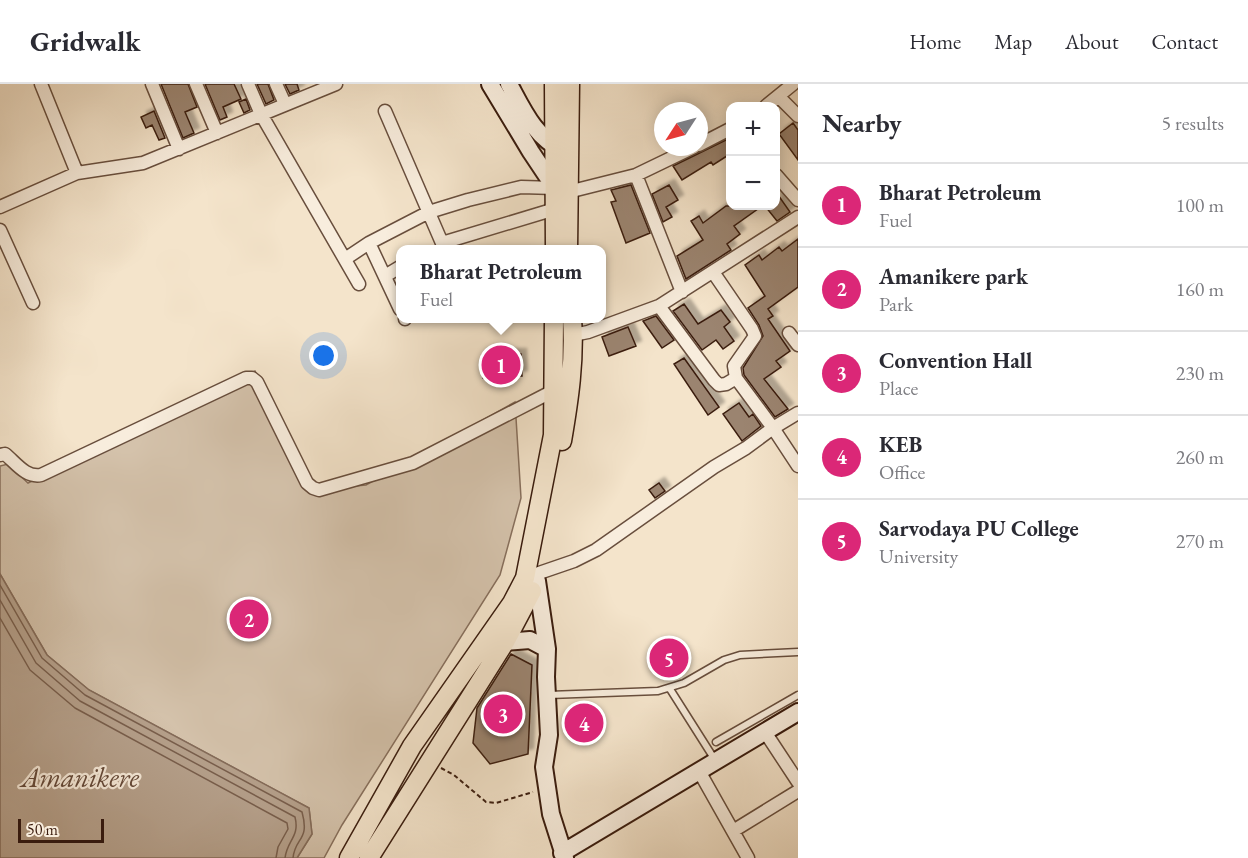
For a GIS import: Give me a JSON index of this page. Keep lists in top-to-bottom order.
{
  "water": ["Amanikere"],
  "scale_bar": "50 m",
  "north": "bottom left",
  "page": {
    "header": "Gridwalk",
    "nav": [
      "Home",
      "Map",
      "About",
      "Contact"
    ],
    "heading": ["Nearby", "5 results"],
    "map_buttons": ["+", "−"],
    "list": [
      {
        "mark": "1",
        "name": "Bharat Petroleum",
        "note": "Fuel",
        "value": "100 m"
      },
      {
        "mark": "2",
        "name": "Amanikere park",
        "note": "Park",
        "value": "160 m"
      },
      {
        "mark": "3",
        "name": "Convention Hall",
        "note": "Place",
        "value": "230 m"
      },
      {
        "mark": "4",
        "name": "KEB",
        "note": "Office",
        "value": "260 m"
      },
      {
        "mark": "5",
        "name": "Sarvodaya PU College",
        "note": "University",
        "value": "270 m"
      }
    ],
    "popup": ["Bharat Petroleum", "Fuel"],
    "pins": [
      "1",
      "2",
      "5",
      "3",
      "4"
    ],
    "scale": "50 m"
  }
}
